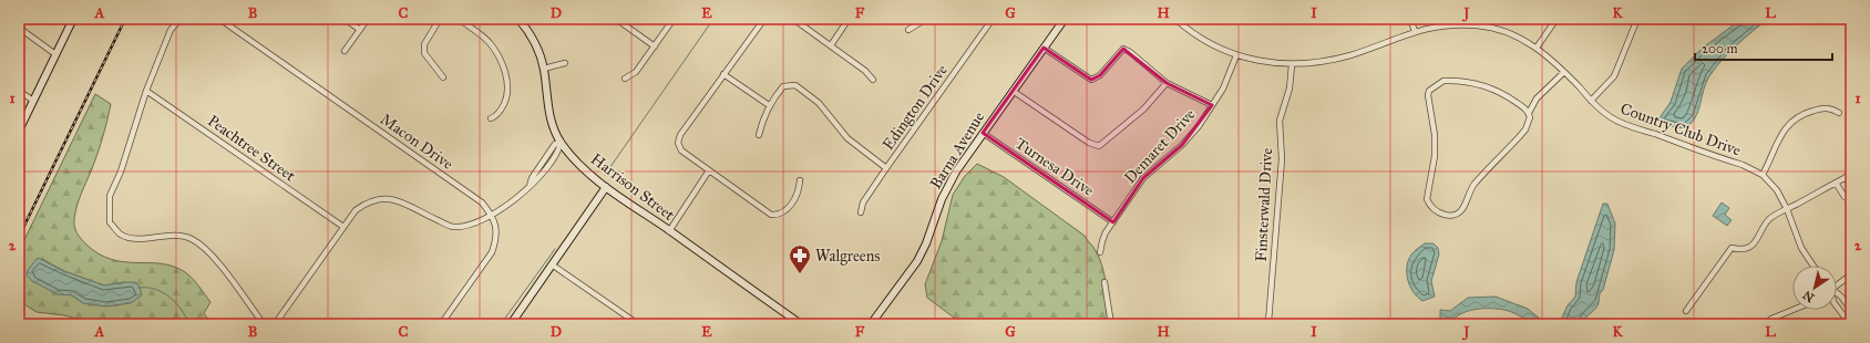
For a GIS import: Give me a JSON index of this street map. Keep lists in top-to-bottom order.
{
  "streets": {
    "street": [
      "Edington Drive",
      "Country Club Drive",
      "Macon Drive",
      "Demaret Drive",
      "Peachtree Street",
      "Barna Avenue",
      "Turnesa Drive",
      "Harrison Street",
      "Finsterwald Drive"
    ]
  },
  "crossings": [
    ["Country Club Drive", "Demaret Drive"],
    ["Country Club Drive", "Finsterwald Drive"],
    ["Demaret Drive", "Turnesa Drive"],
    ["Barna Avenue", "Turnesa Drive"]
  ],
  "places": {
    "pharmacy": ["Walgreens"]
  },
  "scale_bar": "200 m",
  "north": "bottom left",
  "grid": {
    "columns": [
      "A",
      "B",
      "C",
      "D",
      "E",
      "F",
      "G",
      "H",
      "I",
      "J",
      "K",
      "L"
    ],
    "rows": ["1", "2"]
  }
}
